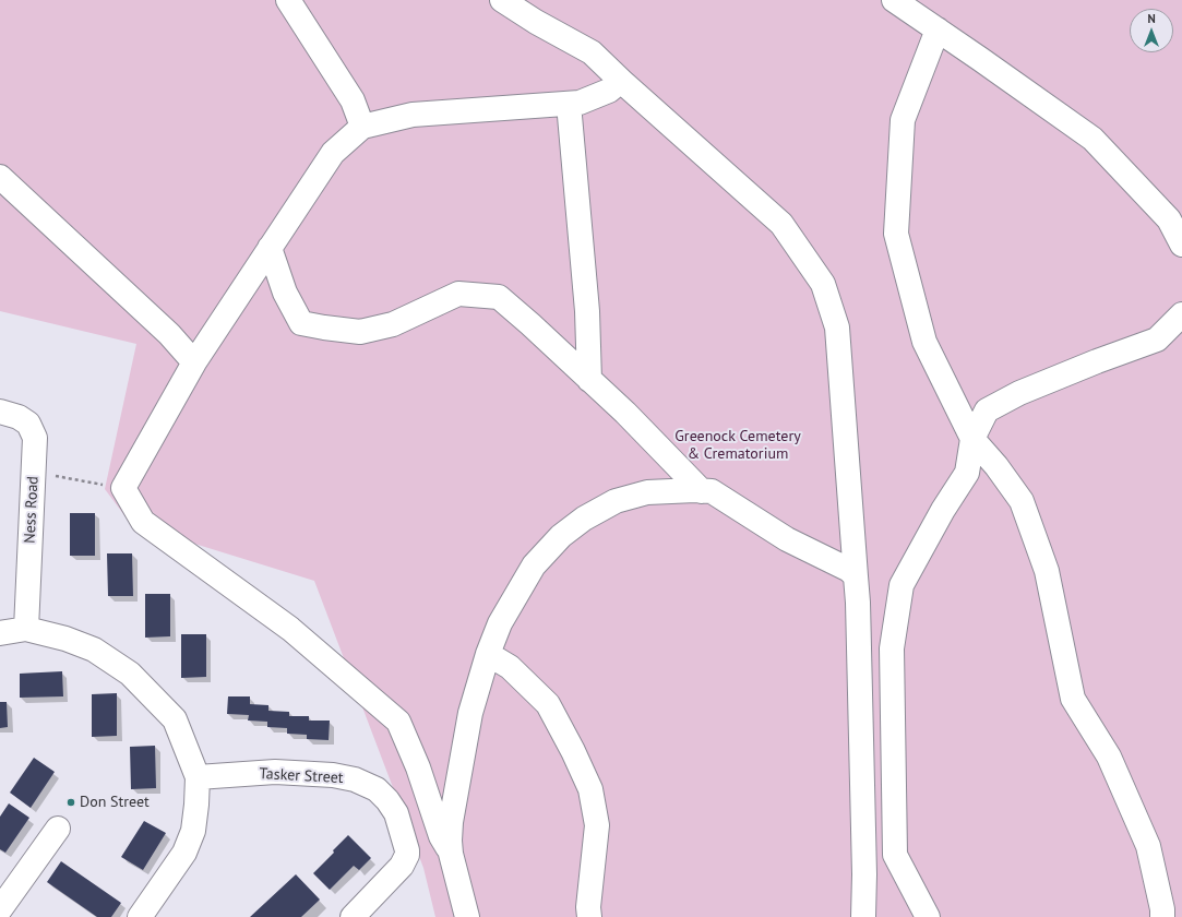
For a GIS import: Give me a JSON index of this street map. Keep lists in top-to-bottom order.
{
  "streets": {
    "street": ["Ness Road", "Tasker Street"]
  },
  "parks": ["Greenock Cemetery & Crematorium"],
  "places": ["Don Street"],
  "north": "top"
}
